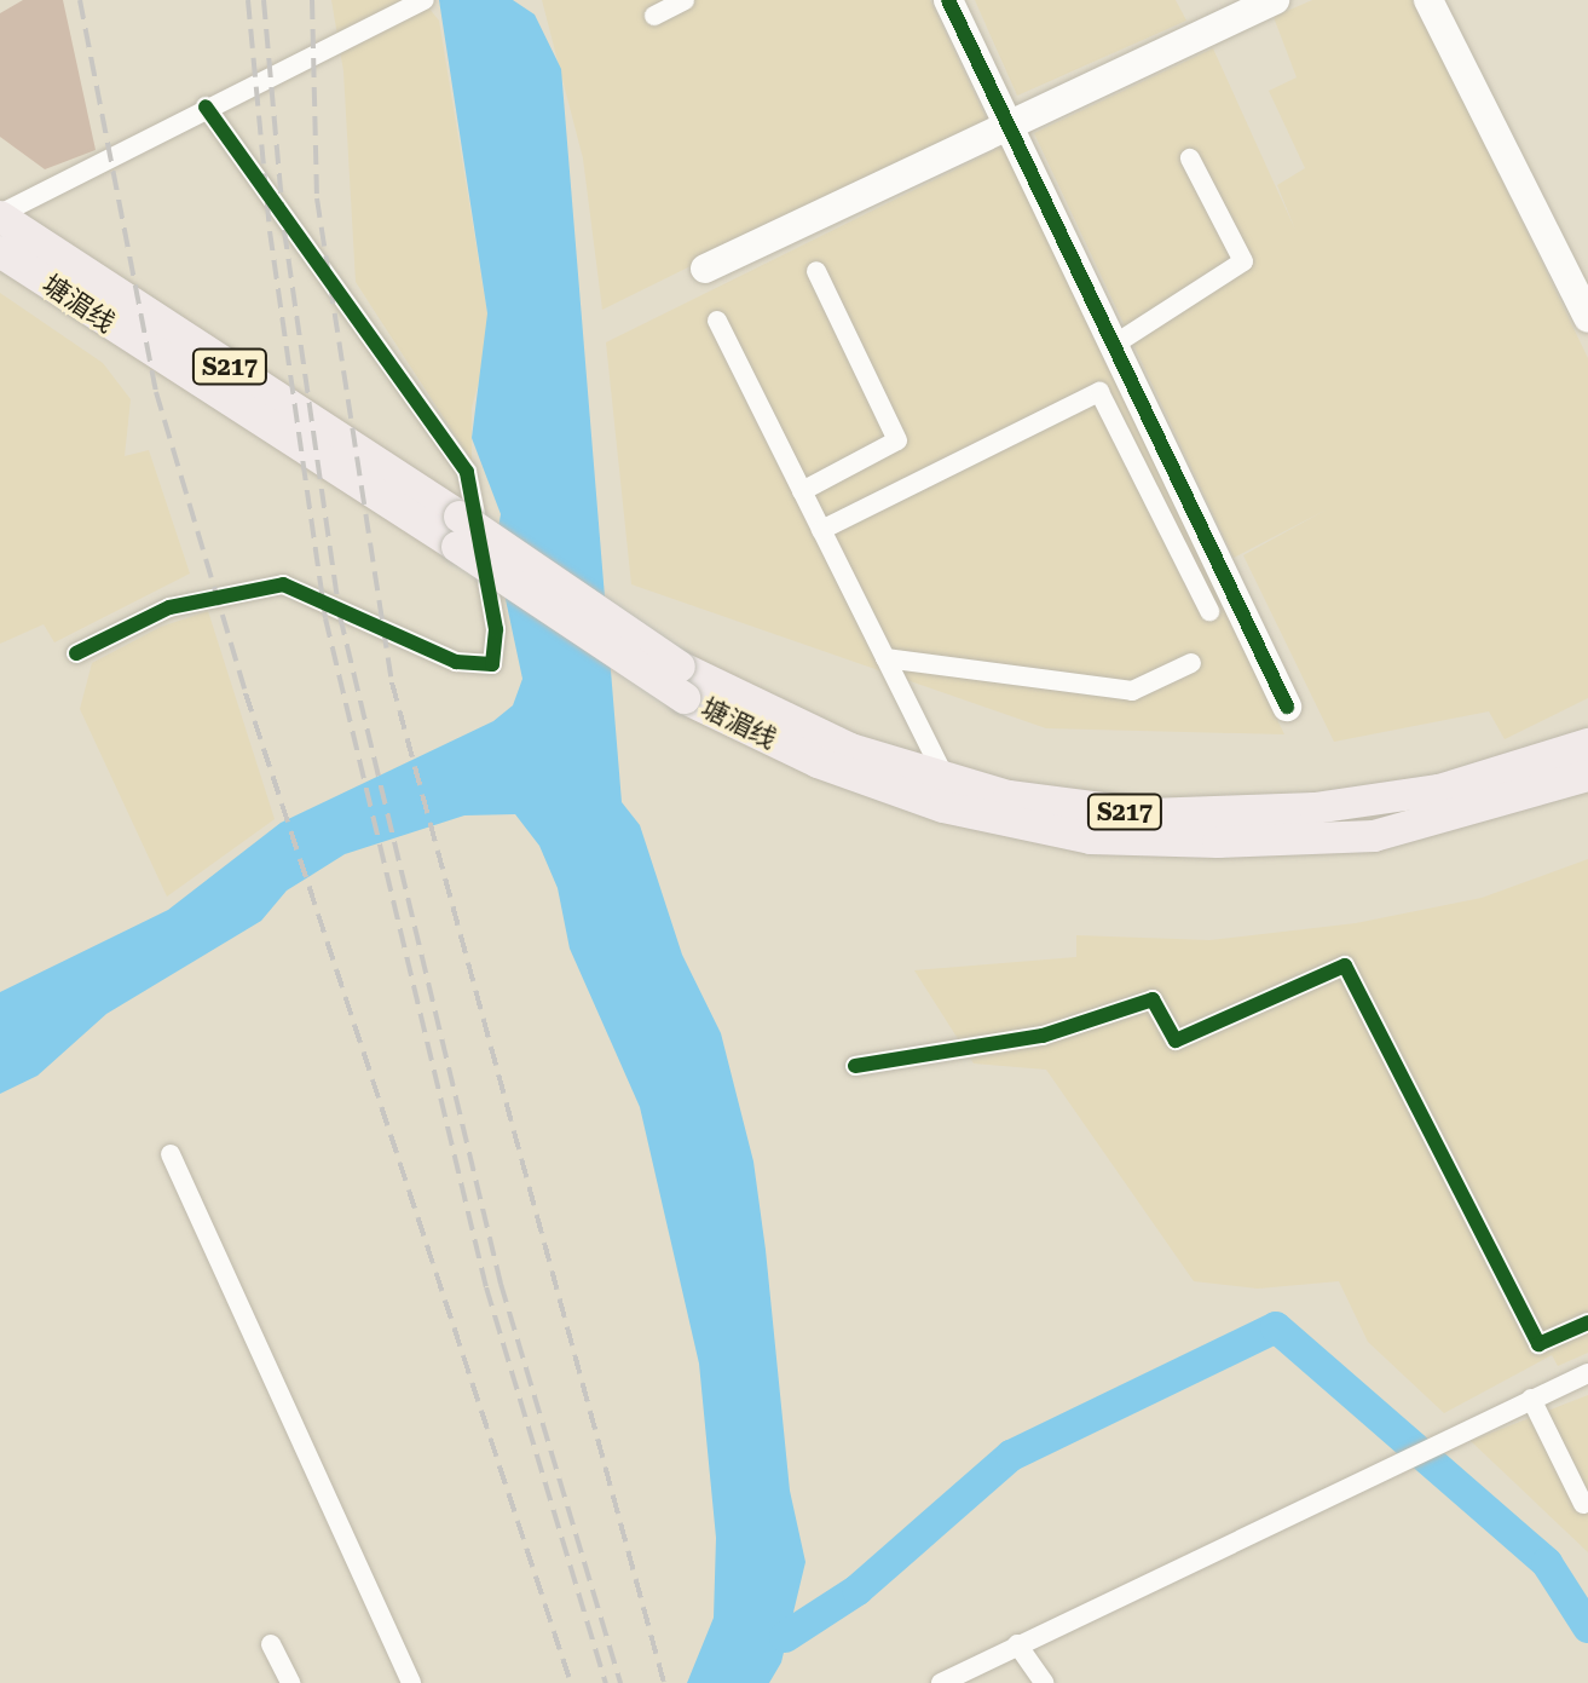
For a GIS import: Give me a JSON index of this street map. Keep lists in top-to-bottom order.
{
  "streets": {
    "main road": ["塘湄线", "S217"]
  },
  "crossings": [
    ["塘湄线", "S217"]
  ]
}
